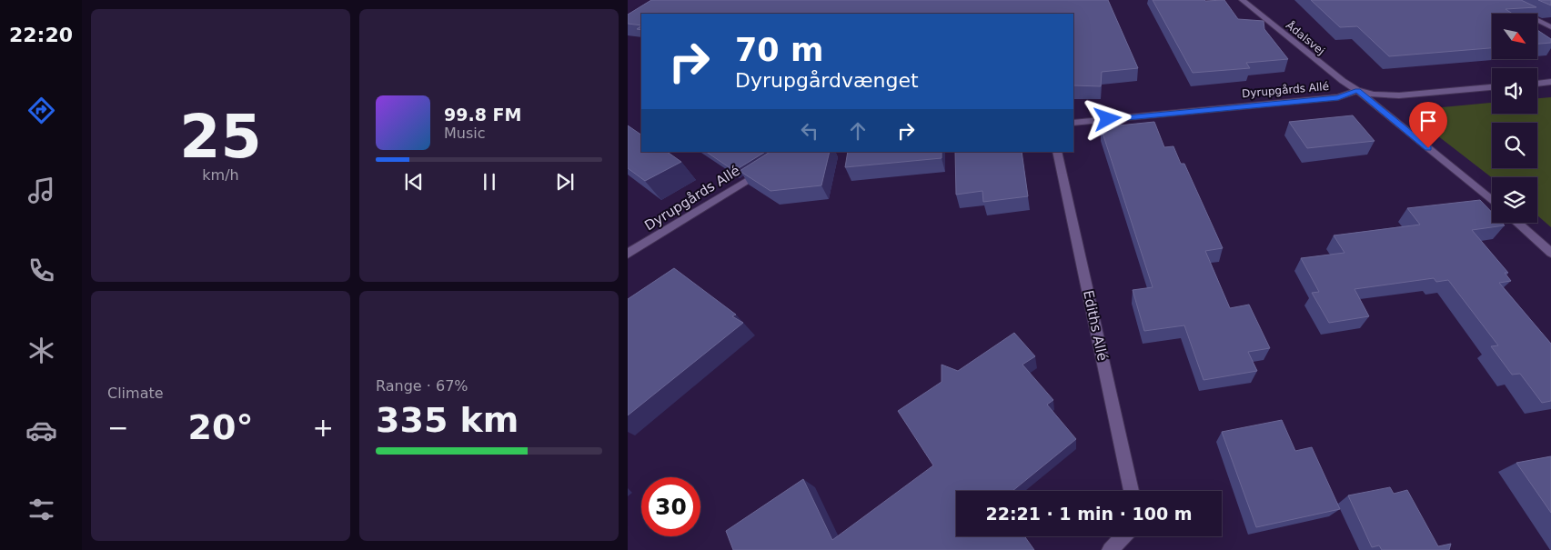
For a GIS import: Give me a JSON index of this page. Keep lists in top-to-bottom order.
{
  "streets": {
    "street": ["Ådalsvej", "Dyrupgårds Allé", "Ediths Allé"]
  },
  "crossings": [
    ["Ådalsvej", "Dyrupgårds Allé"]
  ],
  "north": "bottom right",
  "page": {
    "tabs": "22:20",
    "tile": [
      ["25", "km/h"],
      "Climate",
      ["Range · 67%", "335 km"]
    ],
    "turn": ["70 m", "Dyrupgårdvænget"],
    "song": ["99.8 FM", "Music"],
    "heat": ["−", "20°", "+"],
    "limit": "30",
    "trip": "22:21 · 1 min · 100 m"
  }
}
